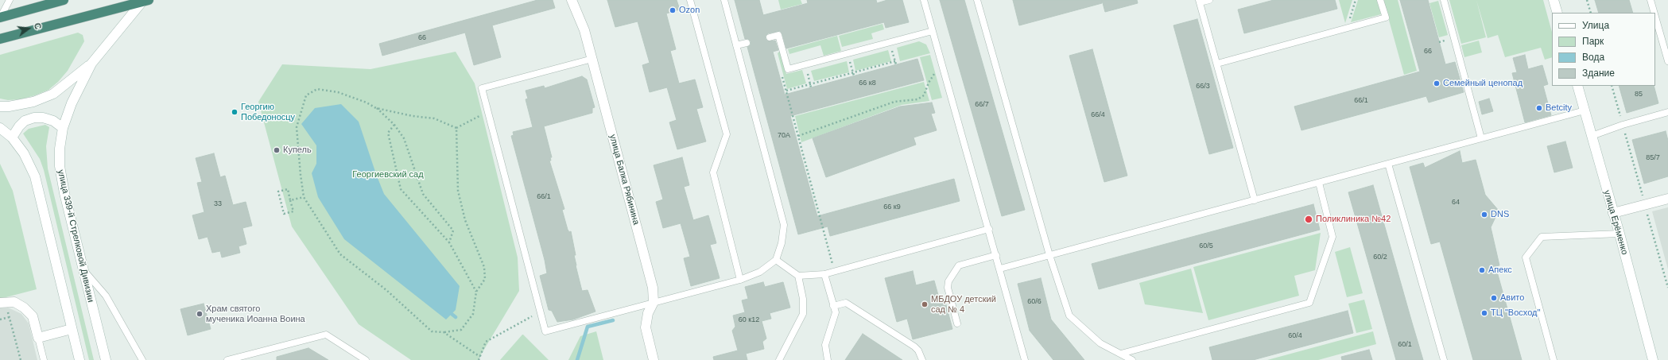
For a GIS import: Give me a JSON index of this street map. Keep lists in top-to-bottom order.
{
  "streets": {
    "main road": ["улица Балка Рябинина", "улица Ерёменко", "улица 339-й Стрелковой Дивизии"]
  },
  "parks": ["Георгиевский сад"],
  "places": [
    "Ozon",
    "Семейный ценопад",
    "Betcity",
    "Георгию Победоносцу",
    "Купель",
    "DNS",
    "Поликлиника №42",
    "Апекс",
    "Авито",
    "МБДОУ детский сад № 4",
    "ТЦ \"Восход\"",
    "Храм святого мученика Иоанна Воина"
  ],
  "house_numbers": [
    "66",
    "66",
    "66 к8",
    "66/3",
    "85",
    "66/1",
    "66/7",
    "66/4",
    "70А",
    "85/7",
    "66/1",
    "64",
    "33",
    "66 к9",
    "60/5",
    "60/2",
    "60/6",
    "60 к12",
    "60/4",
    "60/1"
  ],
  "legend": [
    "Улица",
    "Парк",
    "Вода",
    "Здание"
  ],
  "north": "right"
}
